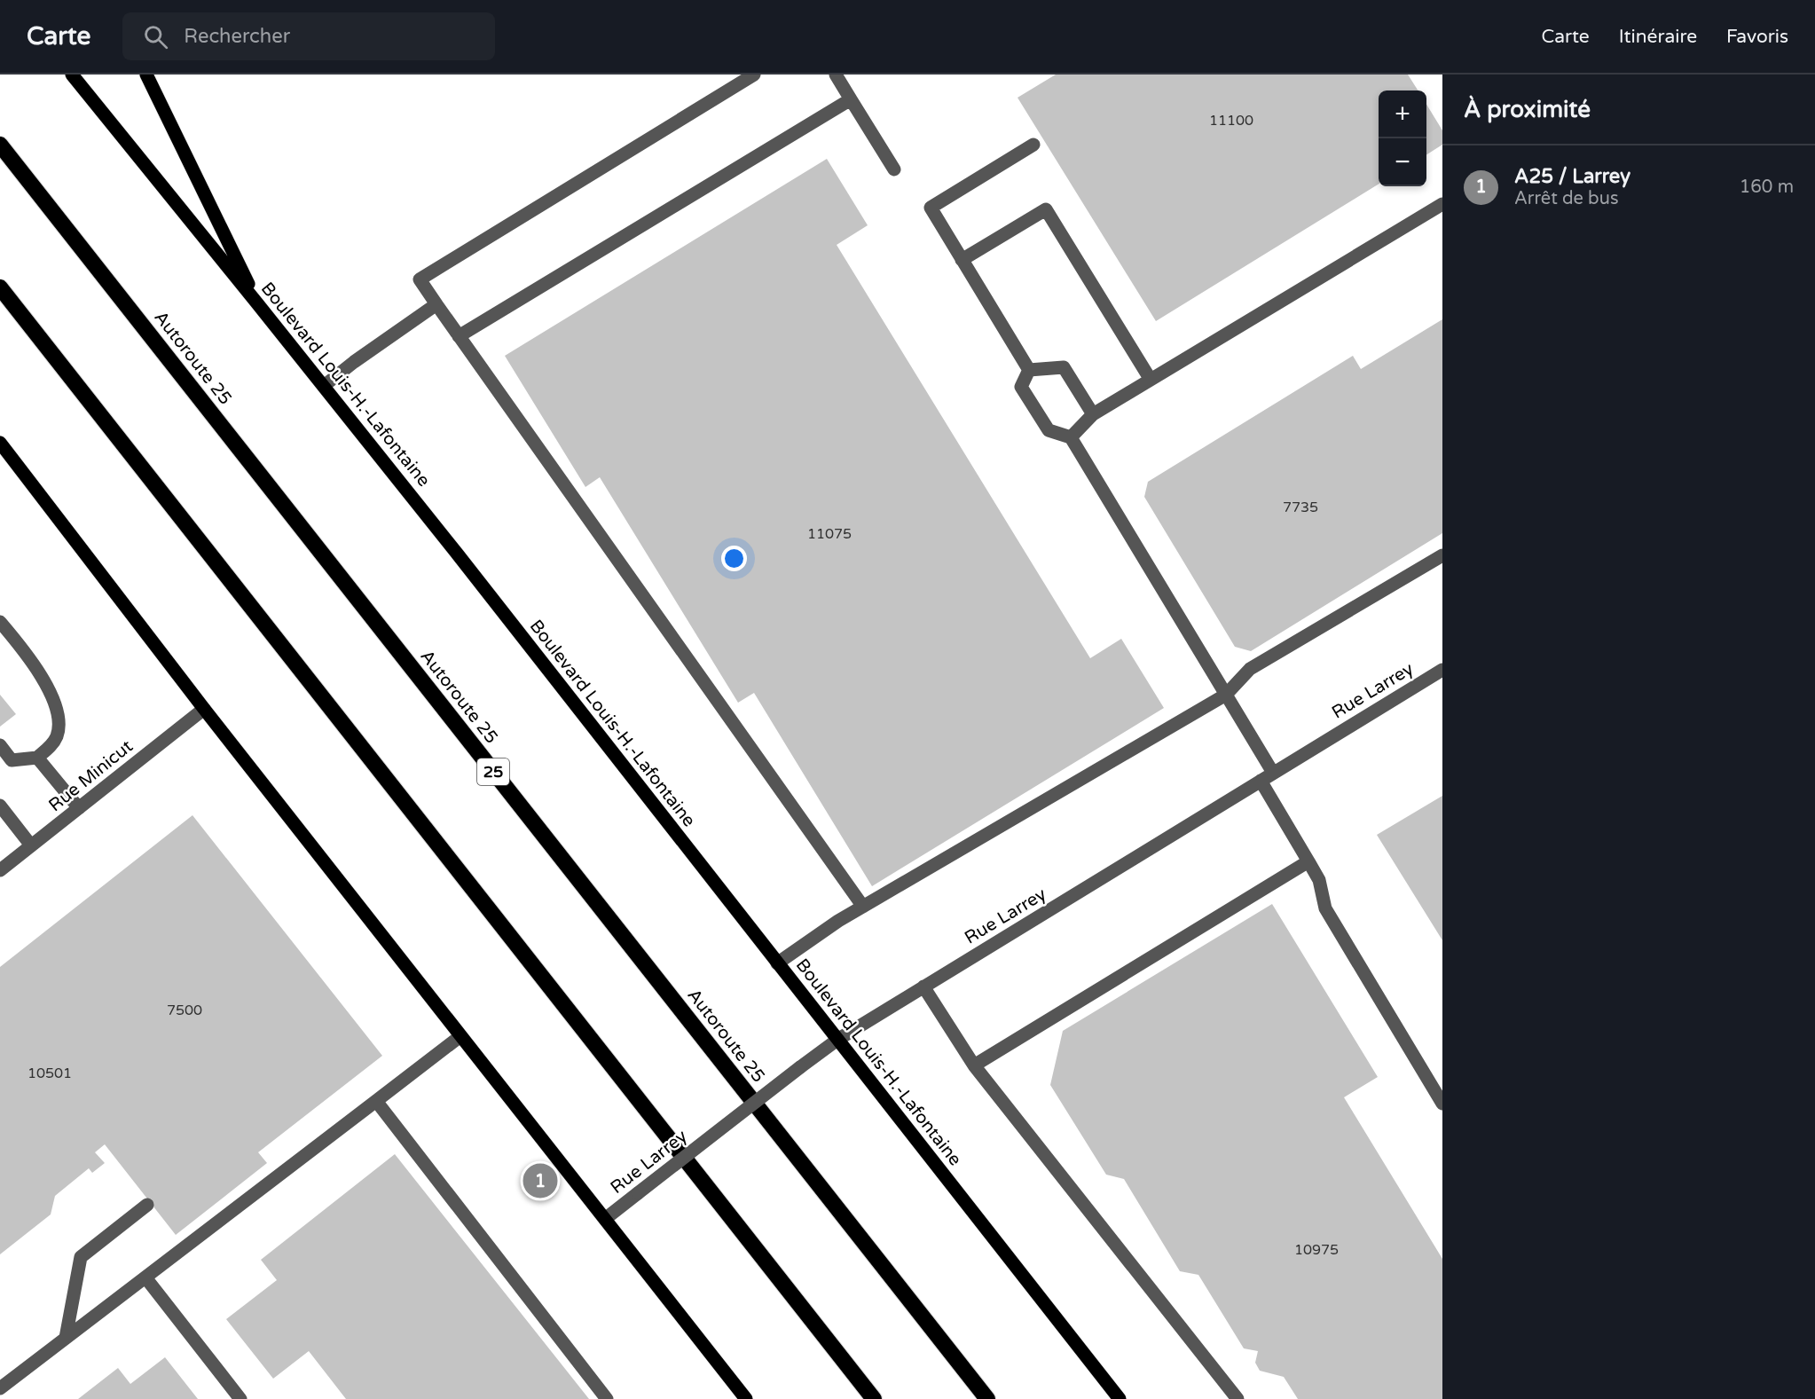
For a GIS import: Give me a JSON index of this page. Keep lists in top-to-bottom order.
{
  "streets": {
    "highway": ["Autoroute 25", "25"],
    "main road": ["Boulevard Louis-H.-Lafontaine"],
    "street": ["Rue Larrey", "Rue Minicut"]
  },
  "crossings": [
    ["Boulevard Louis-H.-Lafontaine", "Rue Larrey"]
  ],
  "house_numbers": [
    "11100",
    "7735",
    "11075",
    "7500",
    "10501",
    "10975"
  ],
  "page": {
    "header": "Carte",
    "search": "Rechercher",
    "nav": ["Carte", "Itinéraire", "Favoris"],
    "heading": "À proximité",
    "map_buttons": ["+", "−"],
    "list": [
      {
        "mark": "1",
        "name": "A25 / Larrey",
        "note": "Arrêt de bus",
        "value": "160 m"
      }
    ],
    "pins": "1"
  }
}
